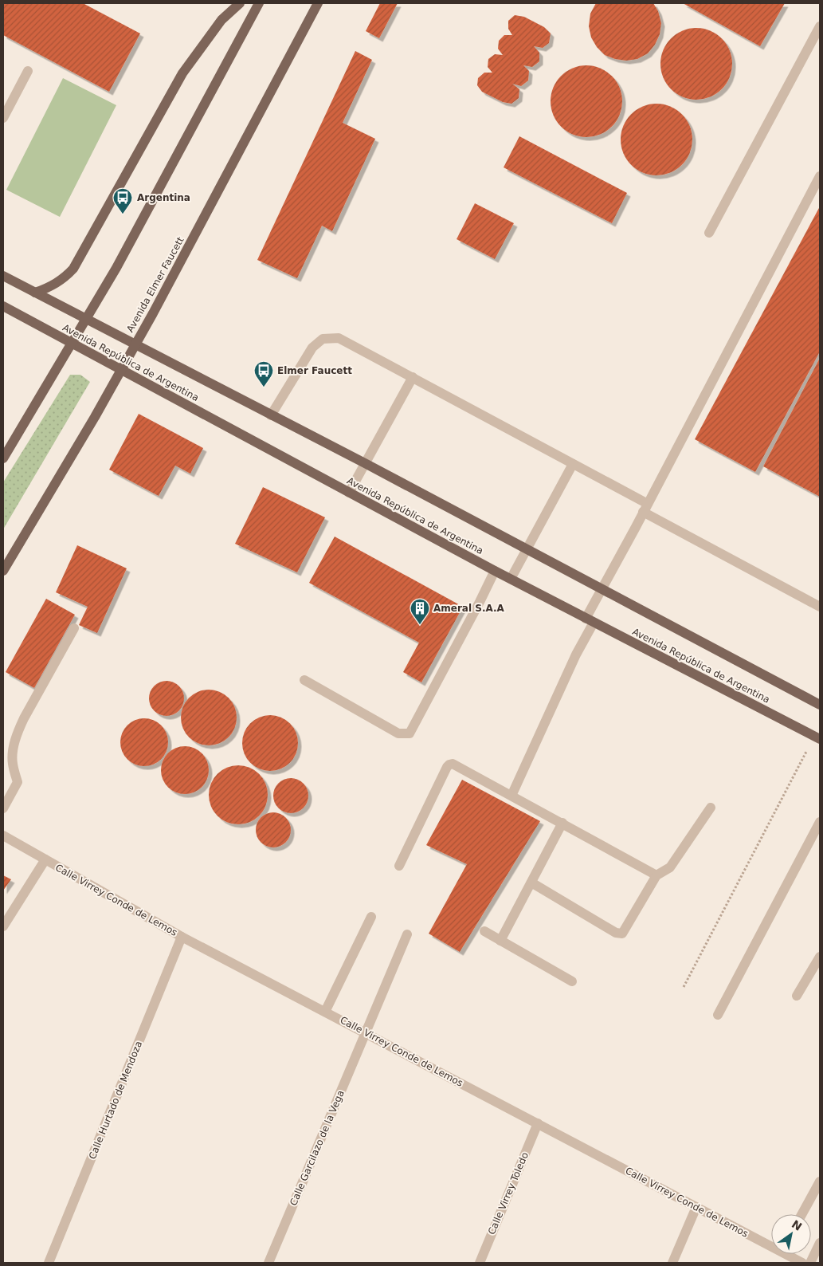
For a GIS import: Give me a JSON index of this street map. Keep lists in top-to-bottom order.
{
  "streets": {
    "main road": ["Avenida Elmer Faucett", "Avenida República de Argentina"],
    "street": [
      "Calle Virrey Conde de Lemos",
      "Calle Hurtado de Mendoza",
      "Calle Garcilazo de la Vega",
      "Calle Virrey Toledo"
    ]
  },
  "crossings": [
    ["Avenida Elmer Faucett", "Avenida República de Argentina"],
    ["Calle Virrey Conde de Lemos", "Calle Hurtado de Mendoza"],
    ["Calle Virrey Conde de Lemos", "Calle Garcilazo de la Vega"],
    ["Calle Virrey Conde de Lemos", "Calle Virrey Toledo"]
  ],
  "places": {
    "bus stop": ["Argentina", "Elmer Faucett"],
    "building": ["Ameral S.A.A"]
  },
  "north": "top right"
}
